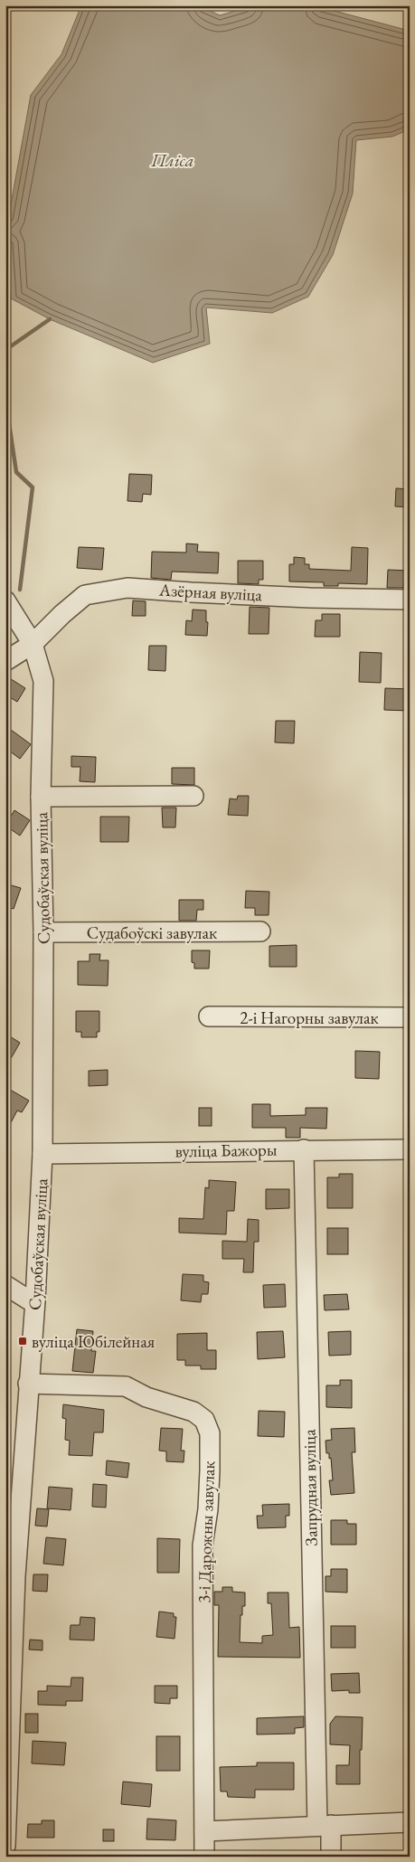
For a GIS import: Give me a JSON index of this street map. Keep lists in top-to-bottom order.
{
  "streets": {
    "street": [
      "Азёрная вуліца",
      "Судобаўская вуліца",
      "Судабоўскі завулак",
      "2-і Нагорны завулак",
      "вуліца Бажоры",
      "Запрудная вуліца",
      "3-і Дарожны завулак"
    ]
  },
  "crossings": [
    ["Азёрная вуліца", "Судобаўская вуліца"],
    ["Судобаўская вуліца", "Судабоўскі завулак"],
    ["Судобаўская вуліца", "вуліца Бажоры"],
    ["Судобаўская вуліца", "3-і Дарожны завулак"],
    ["вуліца Бажоры", "Запрудная вуліца"]
  ],
  "water": ["Пліса"],
  "places": {
    "transit": ["вуліца Юбілейная"]
  }
}
